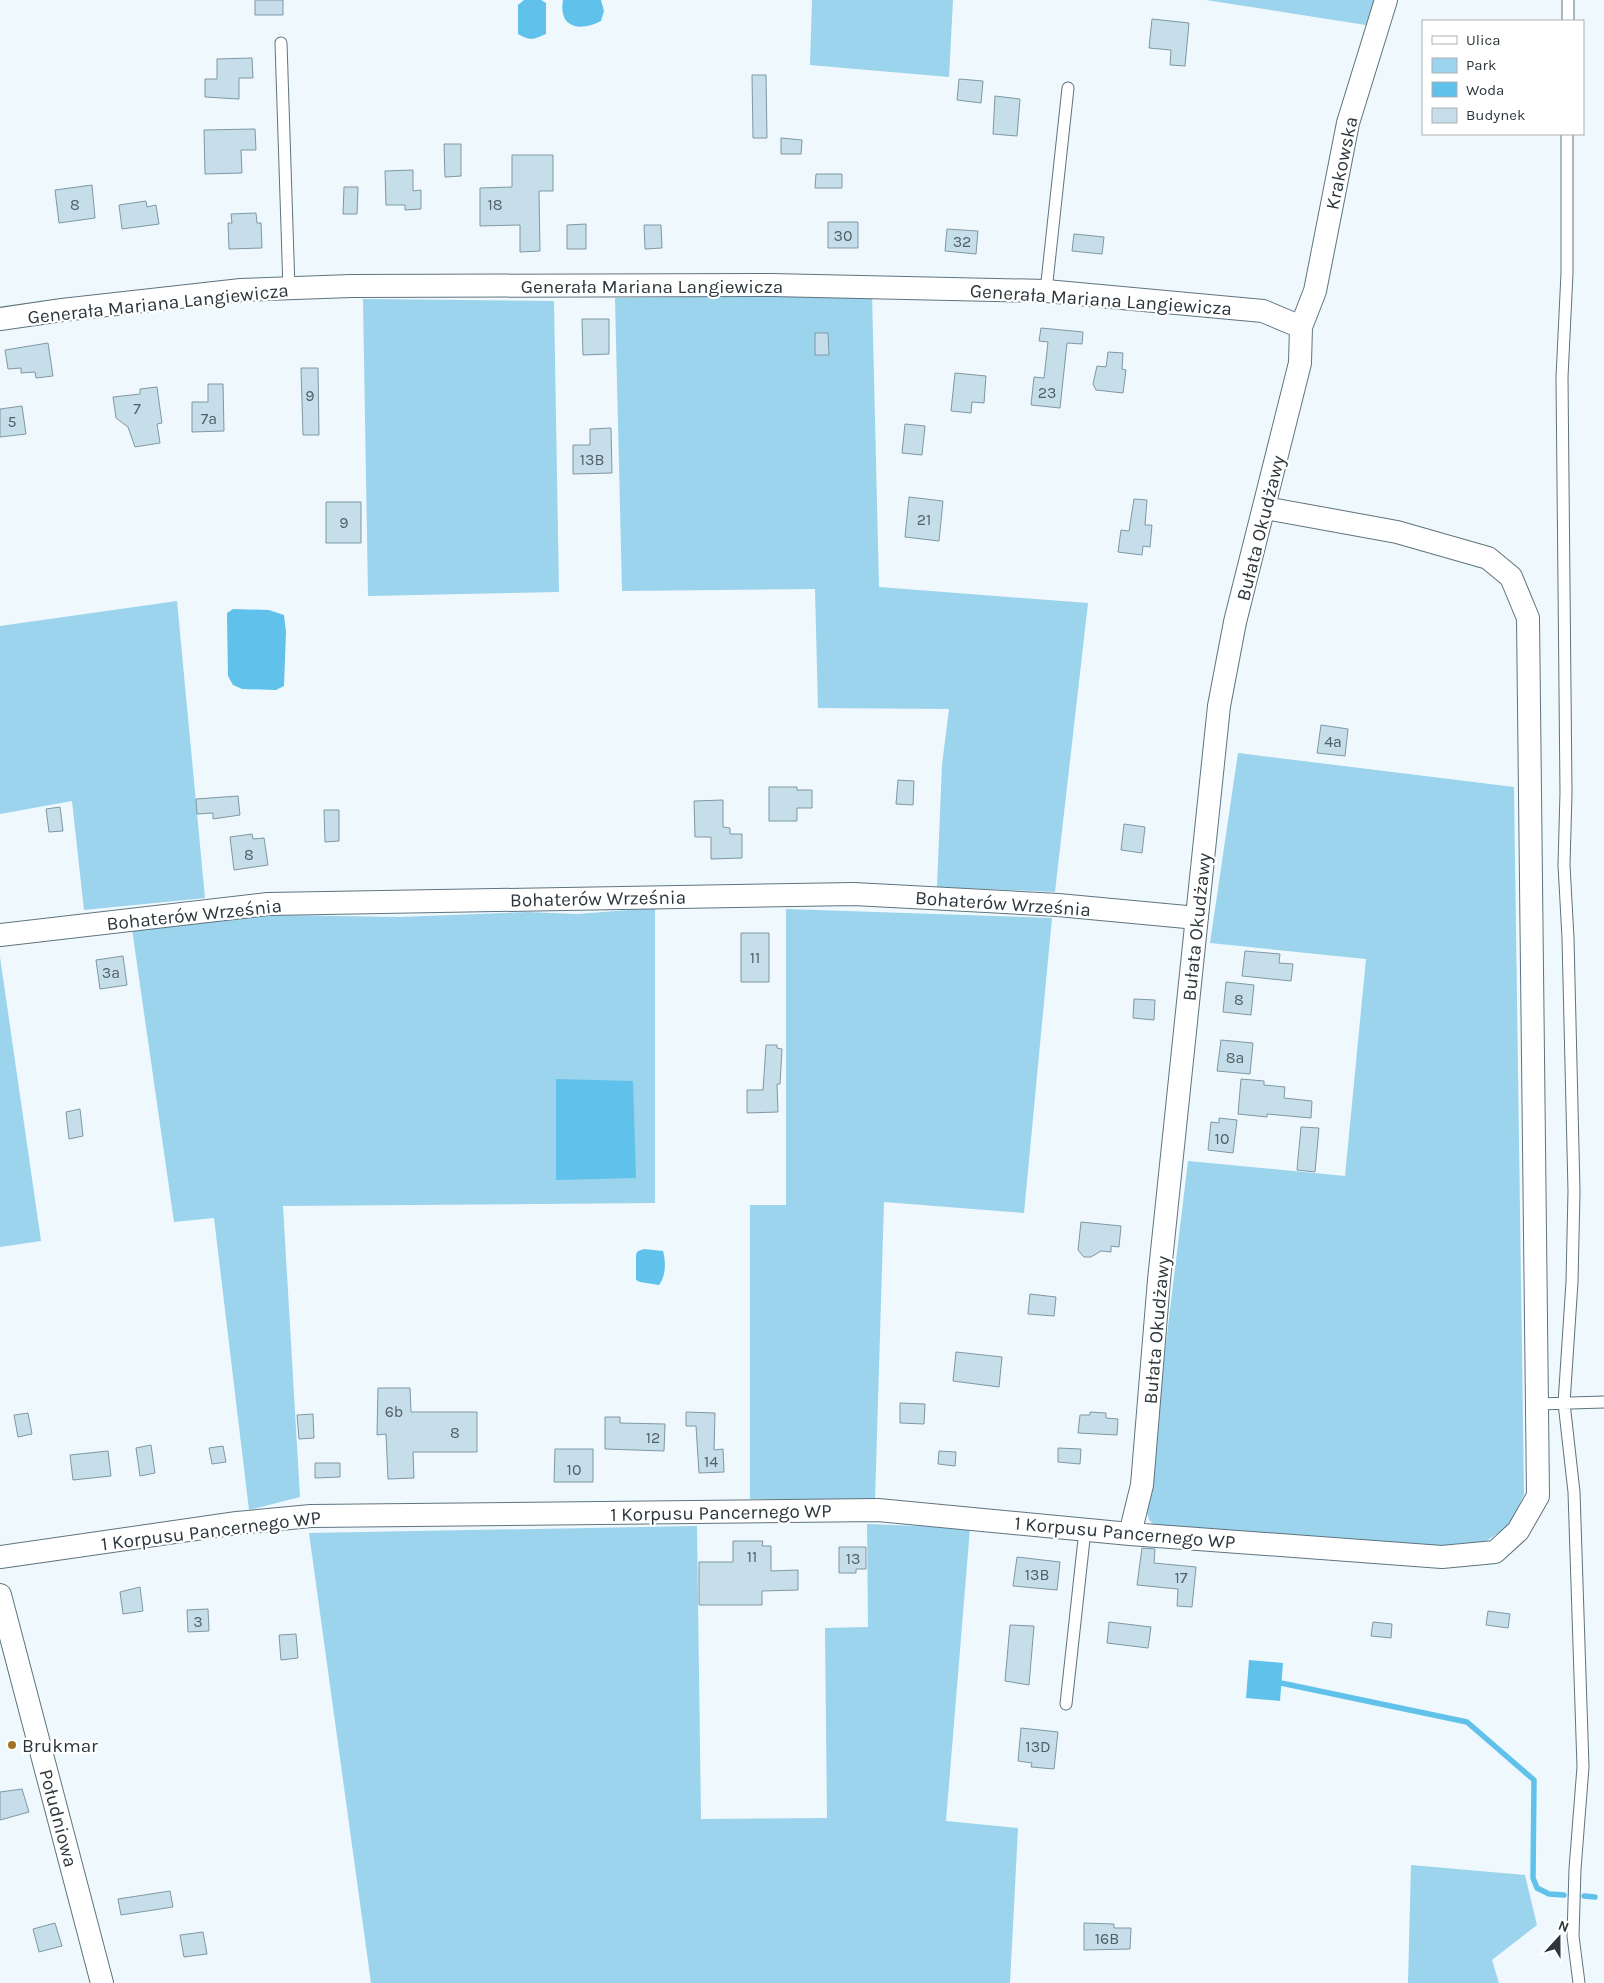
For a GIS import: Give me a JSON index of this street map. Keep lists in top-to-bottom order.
{
  "streets": {
    "street": [
      "Krakowska",
      "Generała Mariana Langiewicza",
      "Bułata Okudżawy",
      "Bohaterów Września",
      "1 Korpusu Pancernego WP",
      "Południowa"
    ]
  },
  "crossings": [
    ["Krakowska", "Generała Mariana Langiewicza"],
    ["Krakowska", "Bułata Okudżawy"],
    ["Generała Mariana Langiewicza", "Bułata Okudżawy"],
    ["Bułata Okudżawy", "Bohaterów Września"],
    ["Bułata Okudżawy", "1 Korpusu Pancernego WP"]
  ],
  "places": ["Brukmar"],
  "house_numbers": [
    "8",
    "18",
    "30",
    "32",
    "23",
    "9",
    "7",
    "7a",
    "5",
    "13B",
    "21",
    "9",
    "4a",
    "8",
    "11",
    "3a",
    "8",
    "8a",
    "10",
    "6b",
    "8",
    "12",
    "14",
    "10",
    "11",
    "13",
    "13B",
    "17",
    "3",
    "13D",
    "16B"
  ],
  "legend": [
    "Ulica",
    "Park",
    "Woda",
    "Budynek"
  ],
  "north": "top"
}
